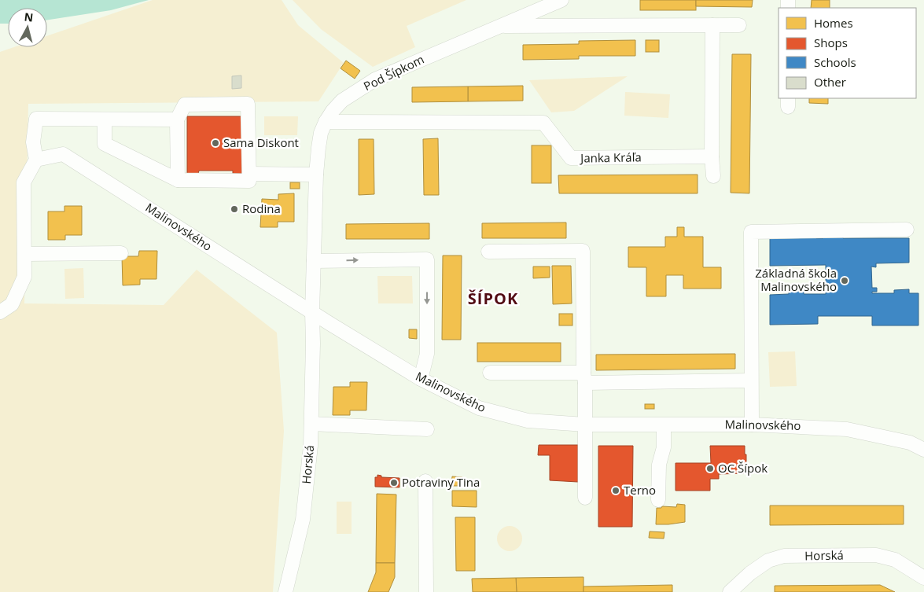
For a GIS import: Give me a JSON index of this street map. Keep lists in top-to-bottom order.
{
  "streets": {
    "street": [
      "Pod Šípkom",
      "Janka Kráľa",
      "Malinovského",
      "Horská"
    ]
  },
  "crossings": [
    ["Pod Šípkom", "Janka Kráľa"],
    ["Pod Šípkom", "Malinovského"],
    ["Pod Šípkom", "Horská"],
    ["Malinovského", "Horská"]
  ],
  "districts": ["ŠÍPOK"],
  "places": [
    "Sama Diskont",
    "Rodina",
    "Základná škola Malinovského",
    "OC Šípok",
    "Potraviny Tina",
    "Terno"
  ],
  "legend": [
    "Homes",
    "Shops",
    "Schools",
    "Other"
  ],
  "north": "top"
}
